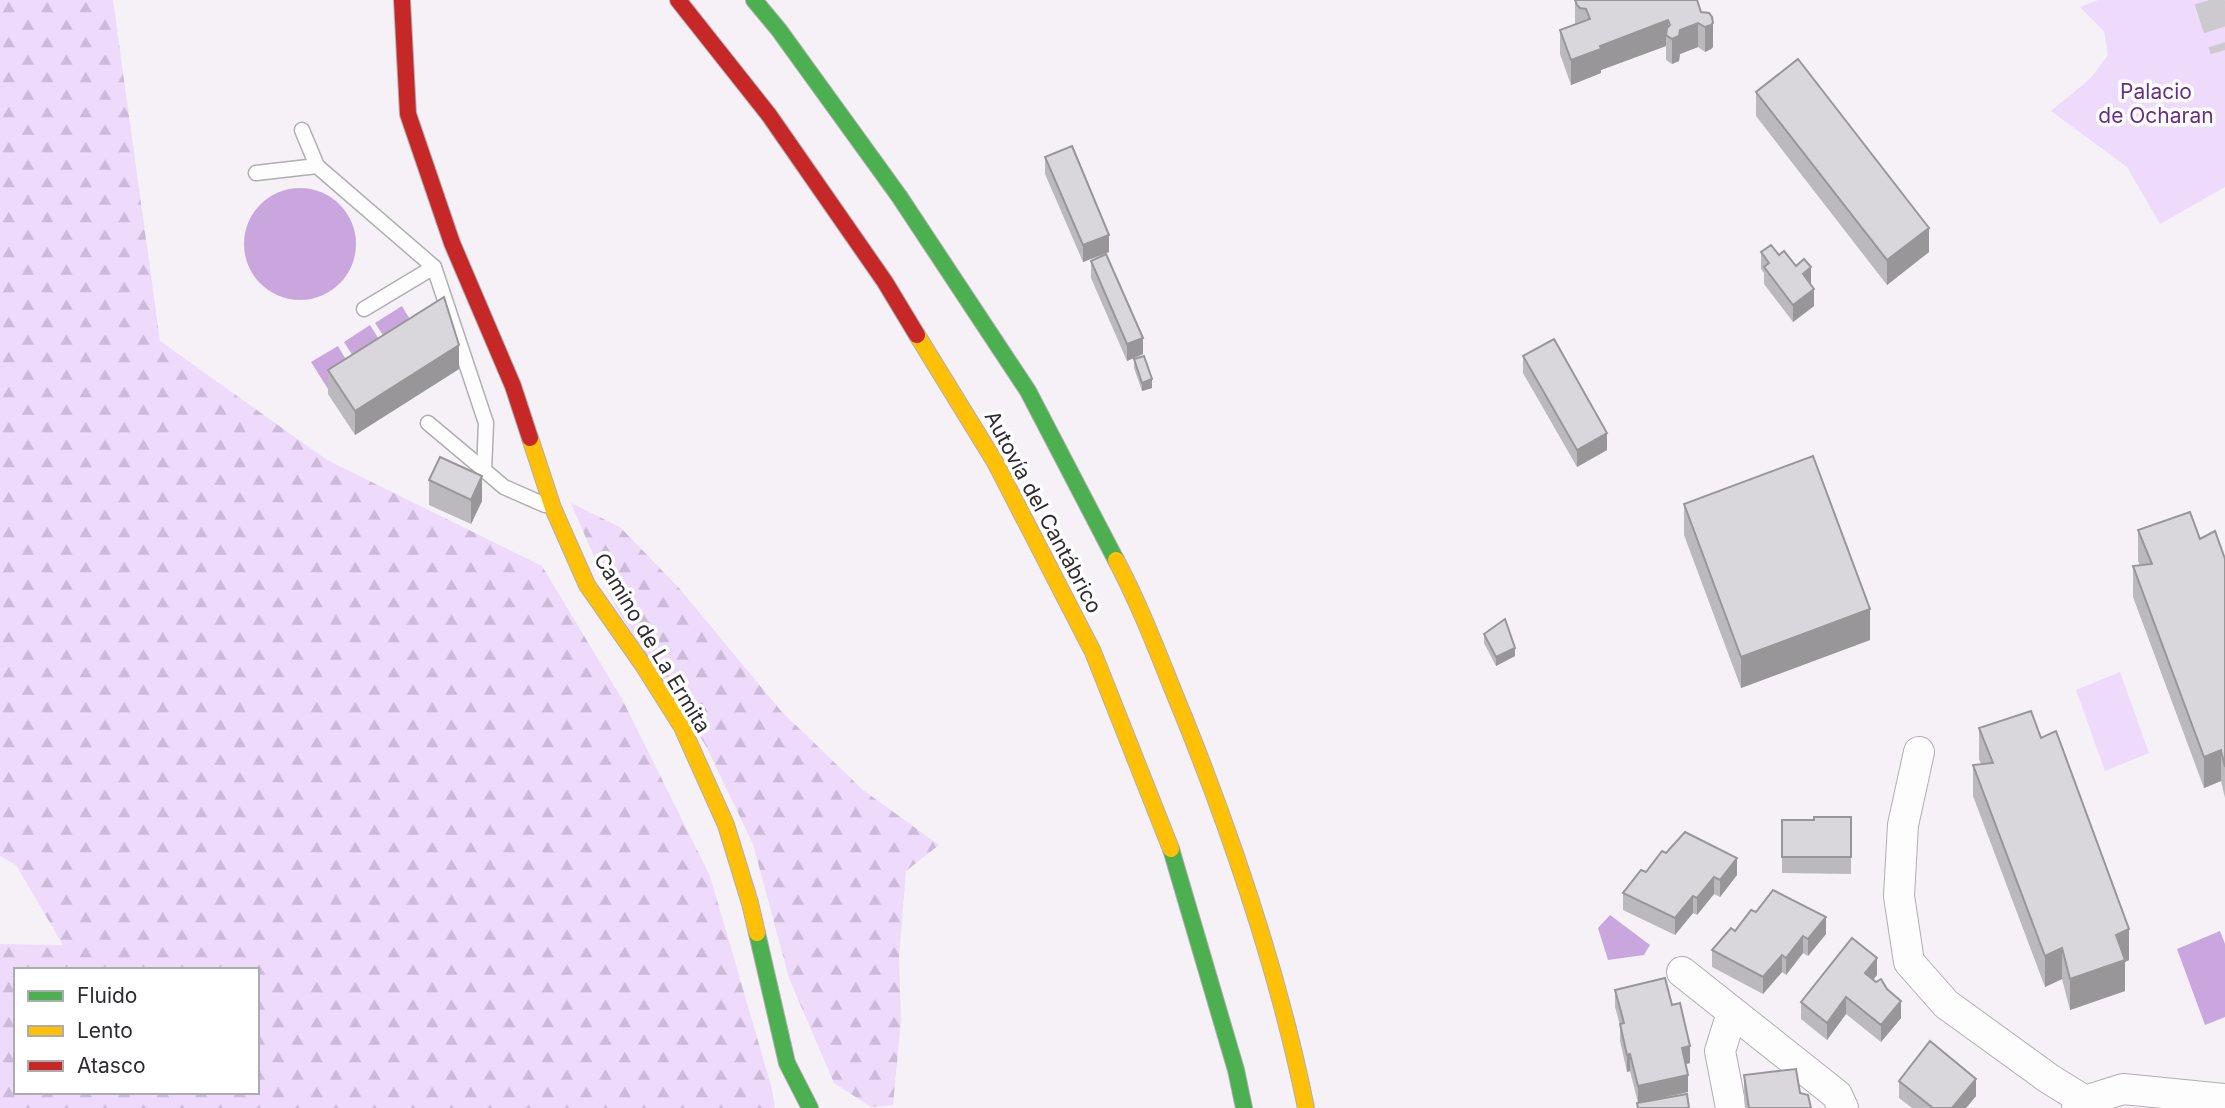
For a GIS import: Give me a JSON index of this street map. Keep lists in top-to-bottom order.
{
  "streets": {
    "main road": ["Autovía del Cantábrico", "Camino de La Ermita"]
  },
  "parks": ["Palacio de Ocharan"],
  "legend": ["Fluido", "Lento", "Atasco"]
}
